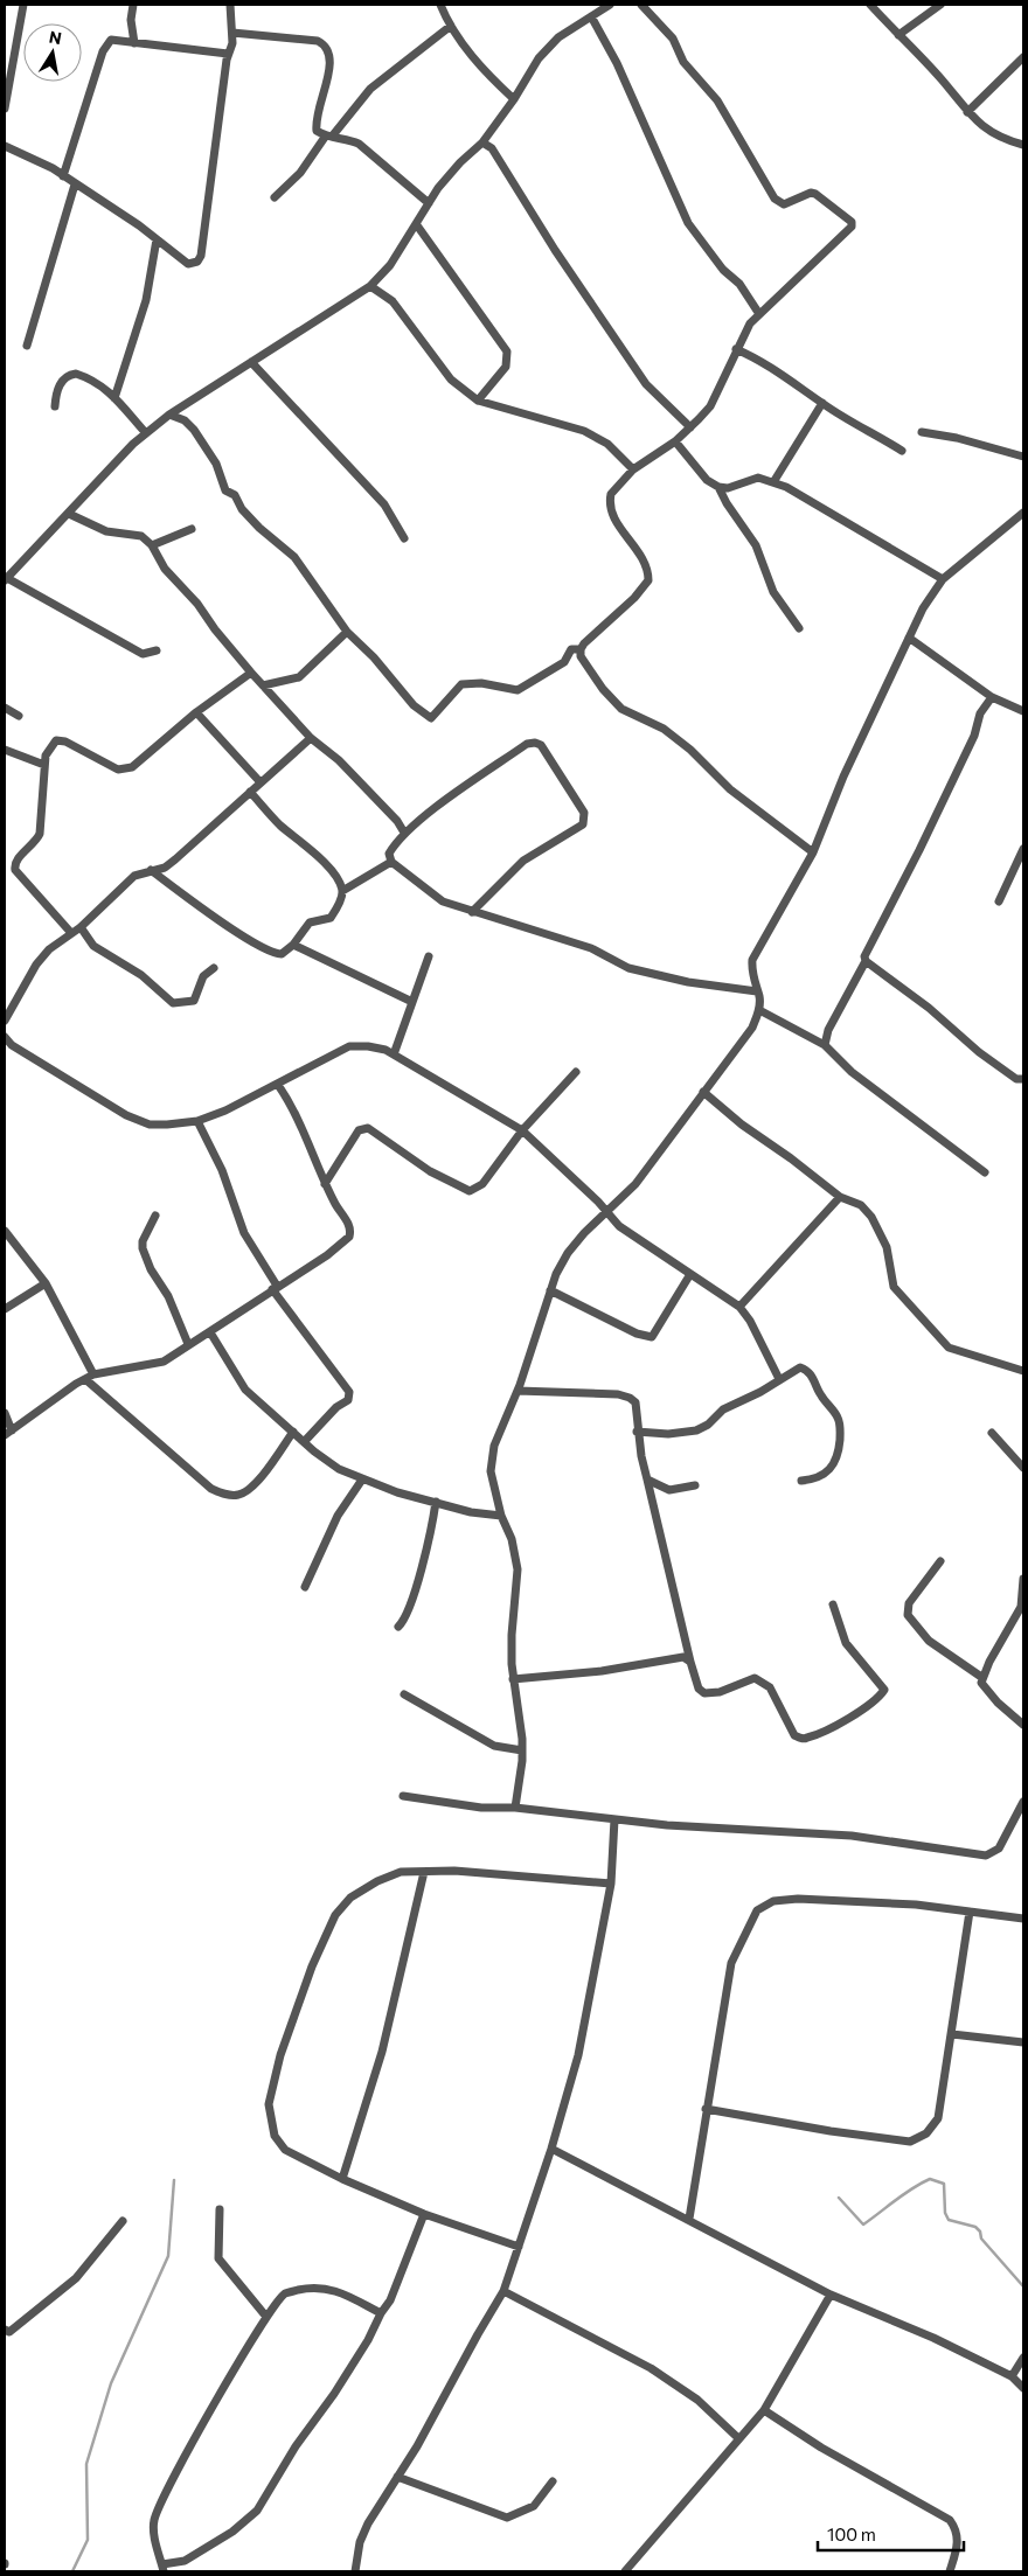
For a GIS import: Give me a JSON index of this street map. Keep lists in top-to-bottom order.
{
  "scale_bar": "100 m",
  "north": "top"
}
